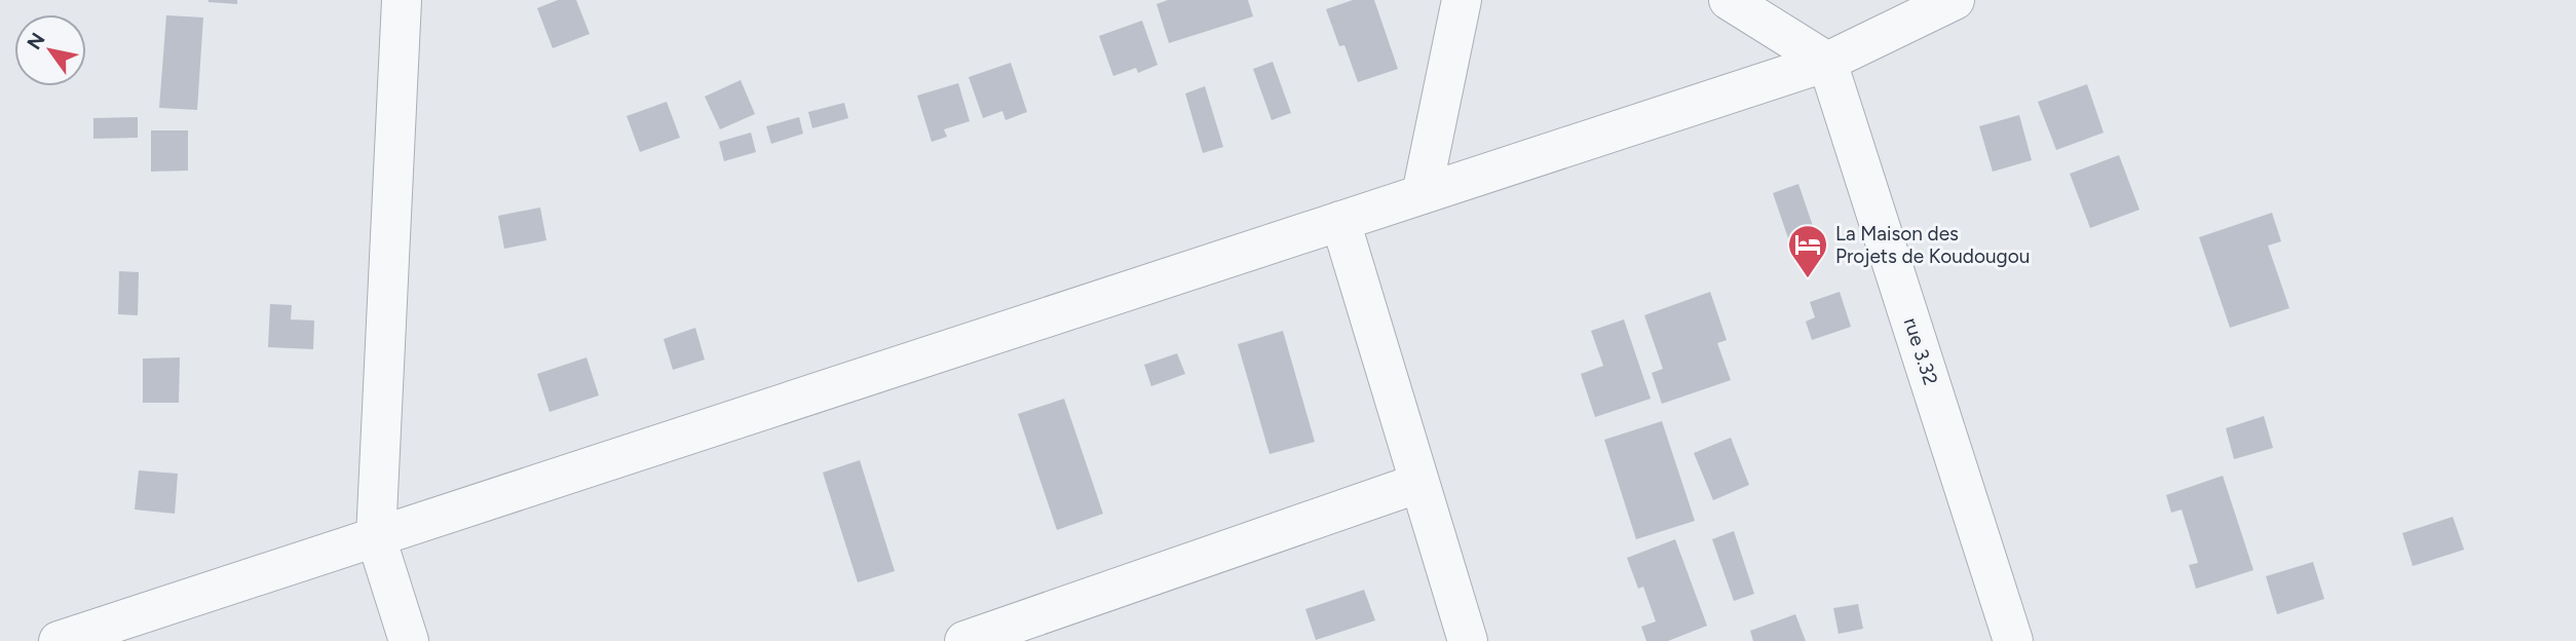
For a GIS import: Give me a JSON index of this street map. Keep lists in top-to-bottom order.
{
  "streets": {
    "street": ["rue 3.32"]
  },
  "places": {
    "hotel": ["La Maison des Projets de Koudougou"]
  },
  "north": "top left"
}
